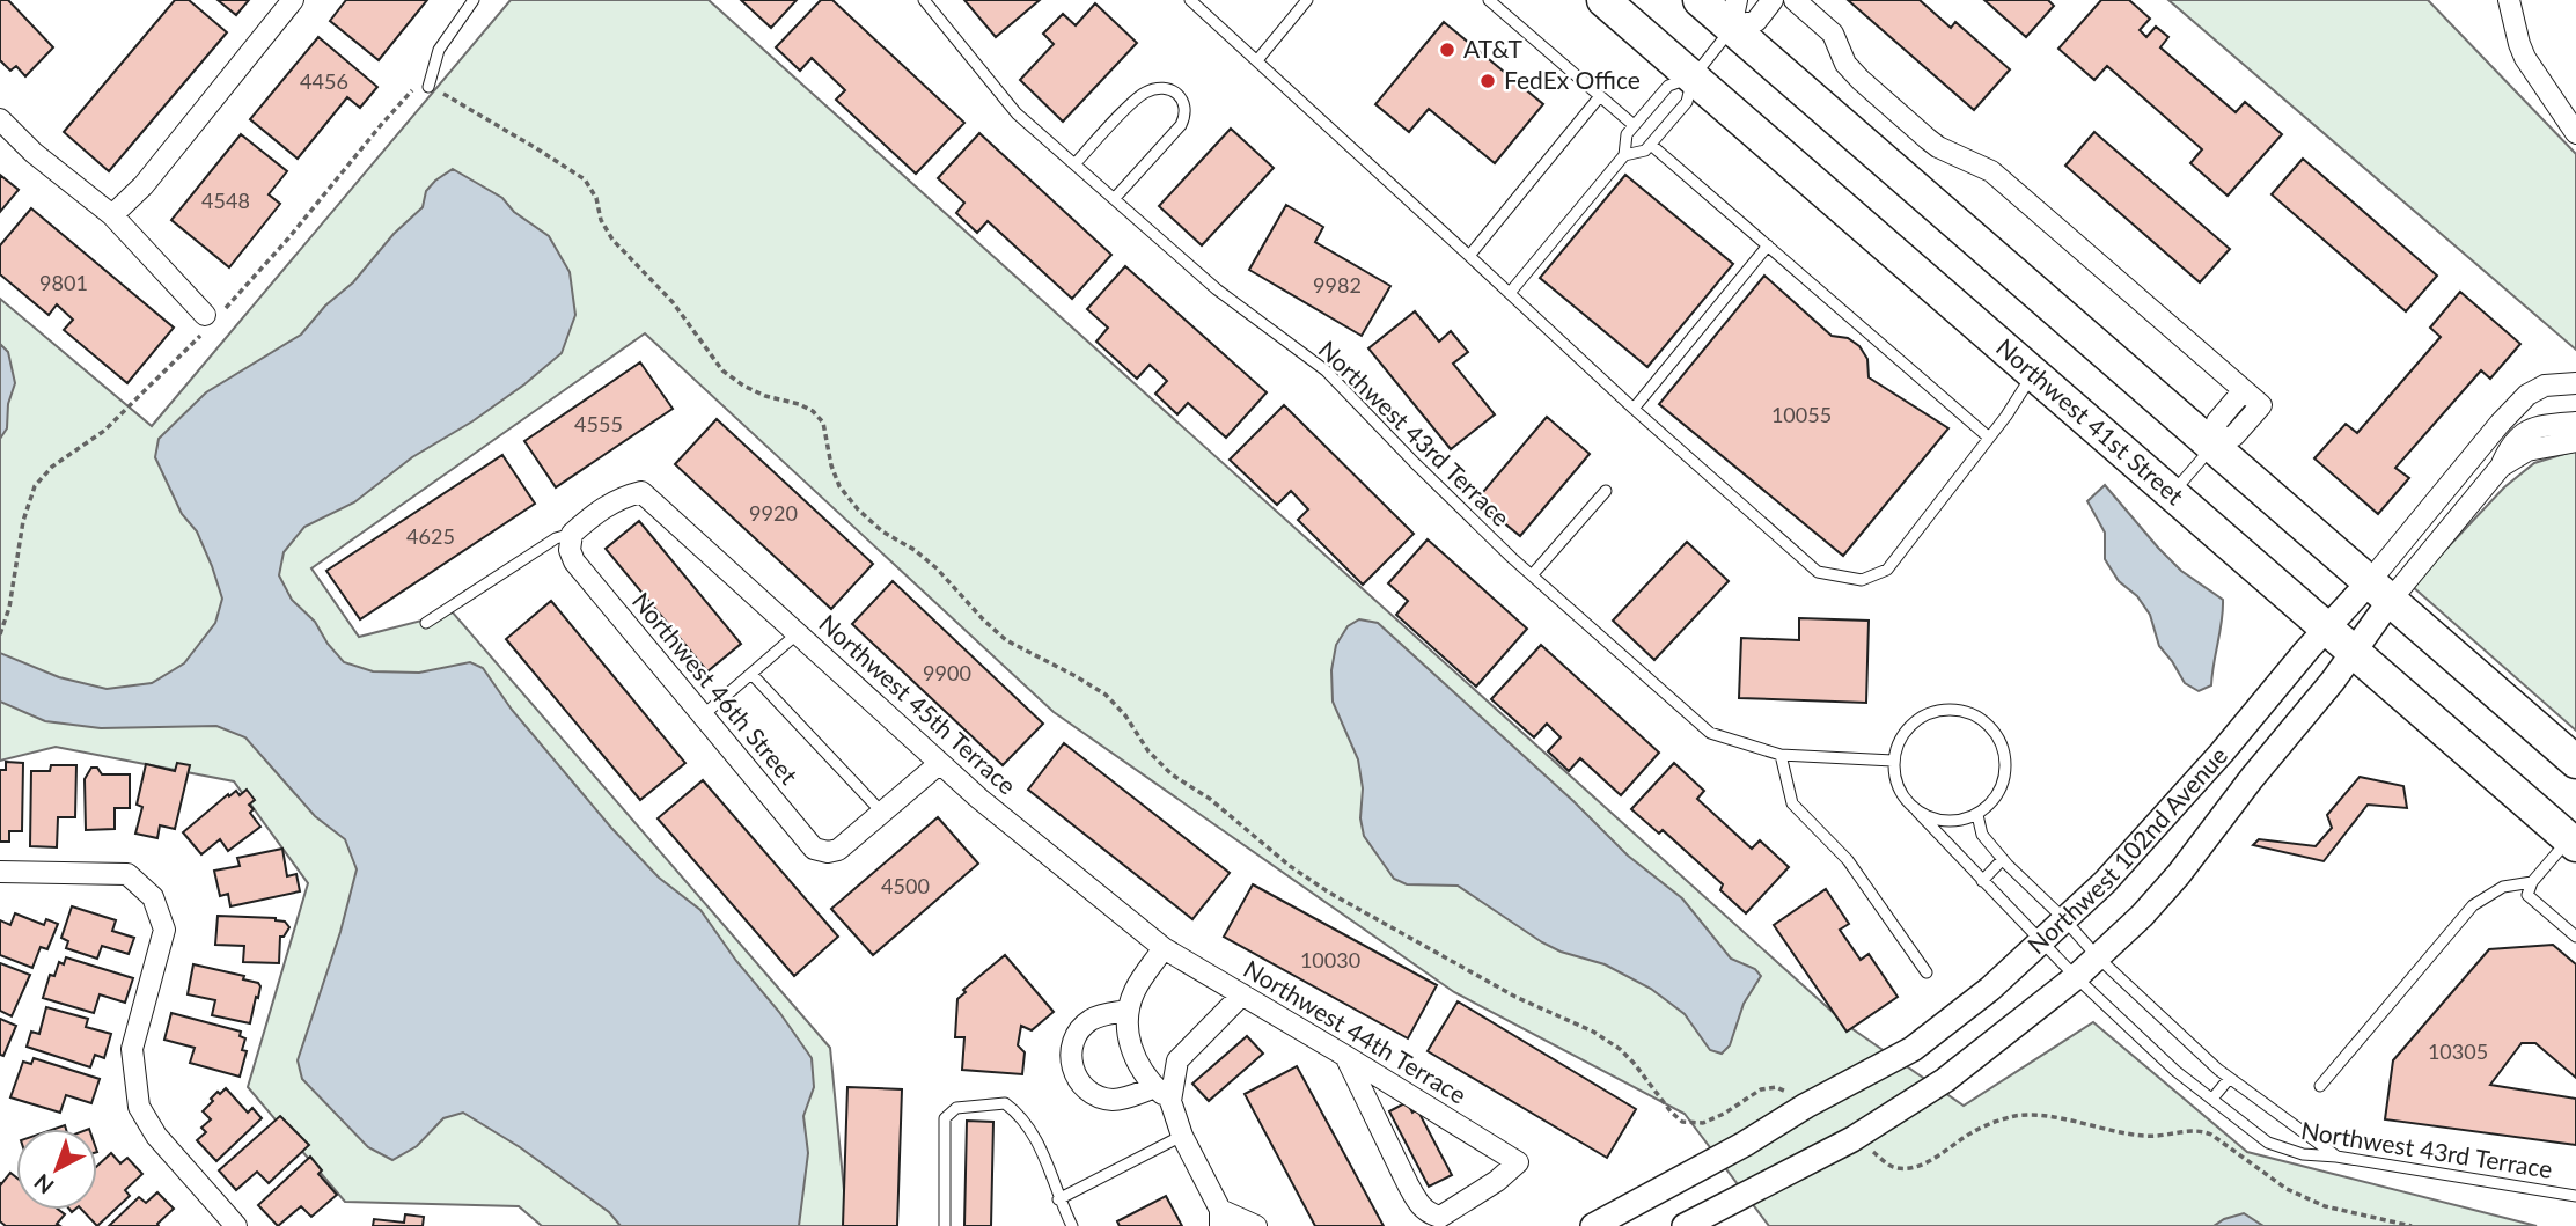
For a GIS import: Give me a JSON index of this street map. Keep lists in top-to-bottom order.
{
  "streets": {
    "main road": ["Northwest 41st Street"],
    "street": [
      "Northwest 46th Street",
      "Northwest 45th Terrace",
      "Northwest 102nd Avenue",
      "Northwest 44th Terrace"
    ],
    "lane": ["Northwest 43rd Terrace"]
  },
  "crossings": [
    ["Northwest 41st Street", "Northwest 102nd Avenue"],
    ["Northwest 43rd Terrace", "Northwest 102nd Avenue"],
    ["Northwest 46th Street", "Northwest 45th Terrace"],
    ["Northwest 45th Terrace", "Northwest 44th Terrace"]
  ],
  "places": ["AT&T", "FedEx Office"],
  "house_numbers": [
    "4456",
    "4548",
    "9801",
    "9982",
    "10055",
    "4555",
    "9920",
    "4625",
    "9900",
    "4500",
    "10030",
    "10305"
  ],
  "north": "bottom left"
}
